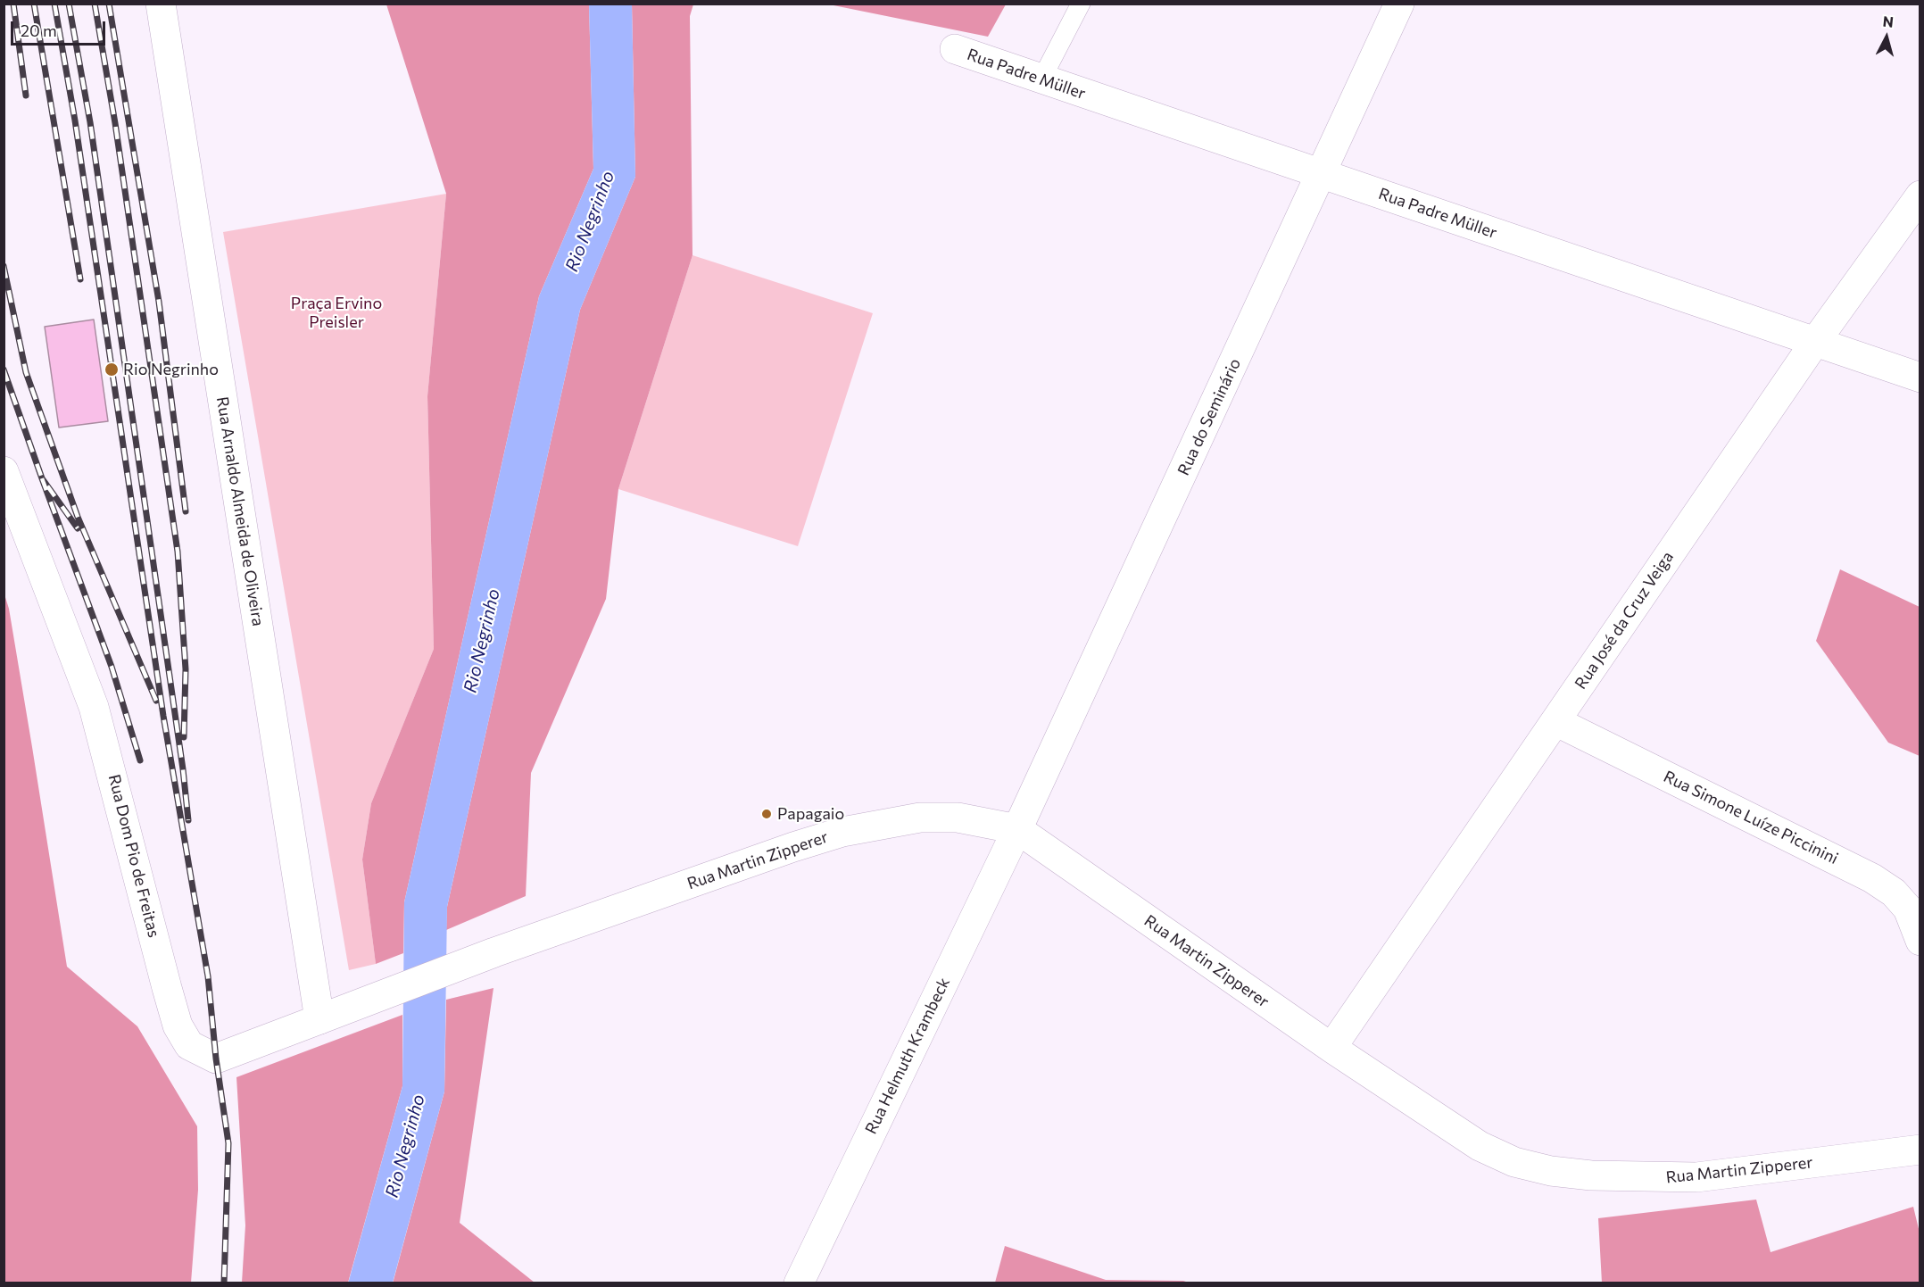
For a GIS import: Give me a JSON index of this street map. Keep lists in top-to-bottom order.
{
  "streets": {
    "street": [
      "Rua Padre Müller",
      "Rua do Seminário",
      "Rua Arnaldo Almeida de Oliveira",
      "Rua José da Cruz Veiga",
      "Rua Simone Luíze Piccinini",
      "Rua Dom Pio de Freitas",
      "Rua Martin Zipperer",
      "Rua Helmuth Krambeck"
    ]
  },
  "crossings": [
    ["Rua Padre Müller", "Rua do Seminário"],
    ["Rua Padre Müller", "Rua José da Cruz Veiga"],
    ["Rua do Seminário", "Rua Martin Zipperer"],
    ["Rua do Seminário", "Rua Helmuth Krambeck"],
    ["Rua Arnaldo Almeida de Oliveira", "Rua Dom Pio de Freitas"],
    ["Rua José da Cruz Veiga", "Rua Simone Luíze Piccinini"],
    ["Rua José da Cruz Veiga", "Rua Martin Zipperer"],
    ["Rua Dom Pio de Freitas", "Rua Martin Zipperer"],
    ["Rua Martin Zipperer", "Rua Helmuth Krambeck"]
  ],
  "water": ["Rio Negrinho"],
  "parks": ["Praça Ervino Preisler"],
  "places": ["Rio Negrinho", "Papagaio"],
  "scale_bar": "20 m",
  "north": "top"
}
